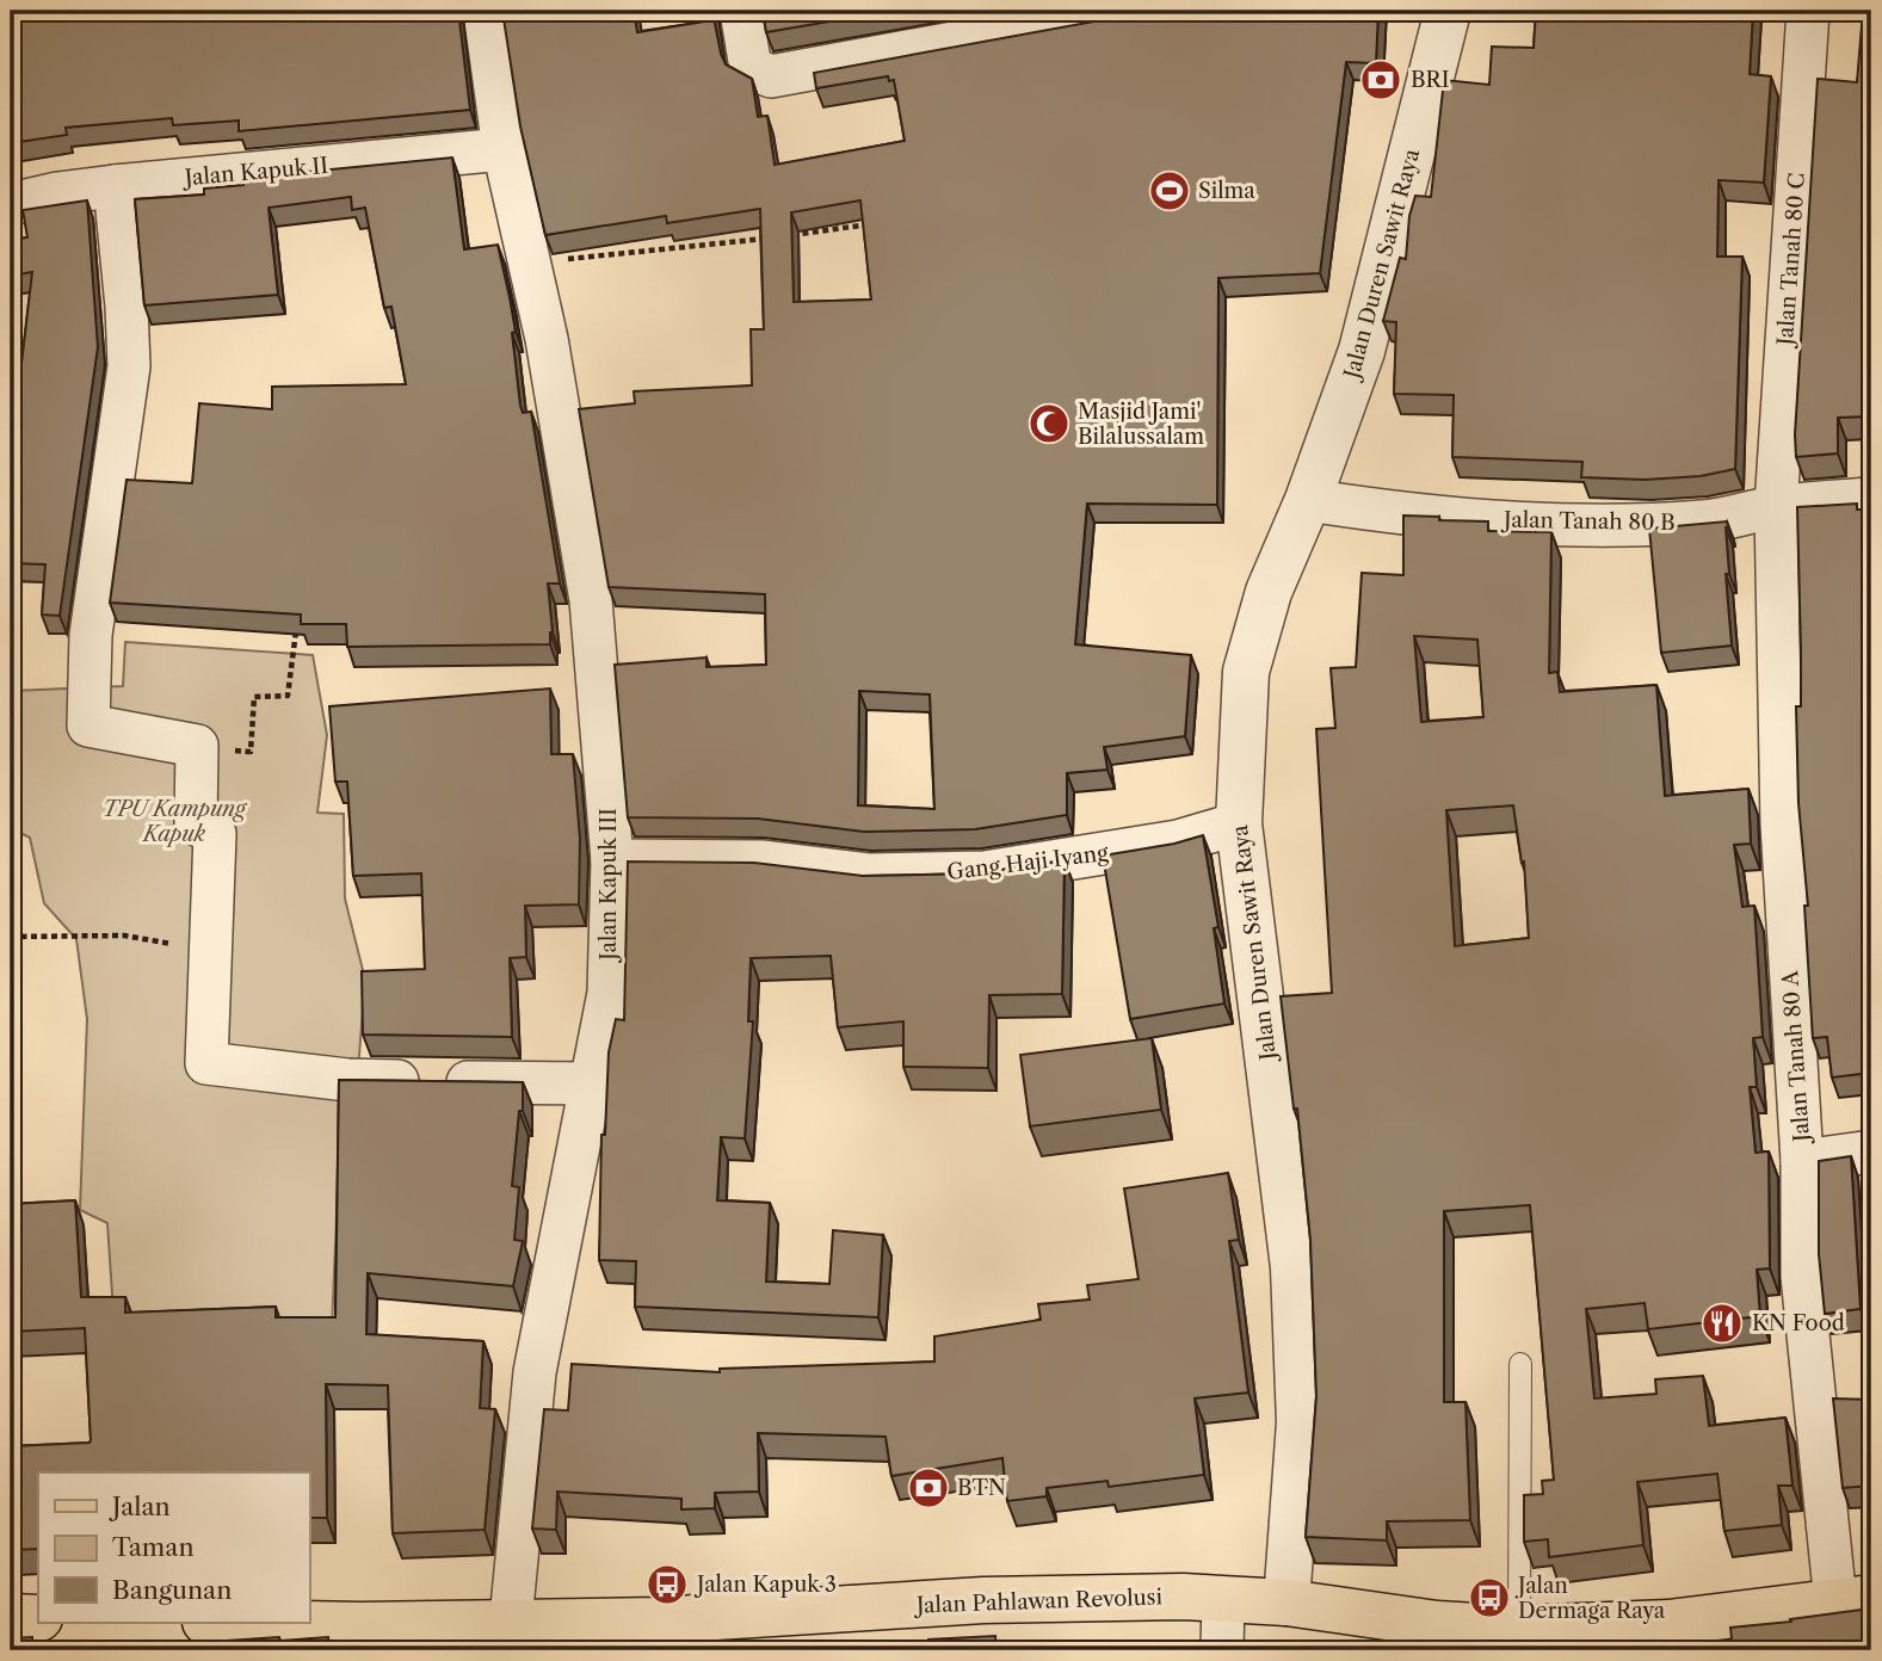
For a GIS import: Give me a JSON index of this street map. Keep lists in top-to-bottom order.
{
  "streets": {
    "main road": ["Jalan Pahlawan Revolusi"],
    "street": [
      "Jalan Kapuk II",
      "Jalan Tanah 80 C",
      "Jalan Duren Sawit Raya",
      "Jalan Tanah 80 B",
      "Gang Haji Iyang",
      "Jalan Kapuk III",
      "Jalan Tanah 80 A"
    ]
  },
  "crossings": [
    ["Jalan Kapuk II", "Jalan Kapuk III"],
    ["Jalan Tanah 80 C", "Jalan Tanah 80 B"],
    ["Jalan Tanah 80 C", "Jalan Tanah 80 A"],
    ["Jalan Duren Sawit Raya", "Jalan Tanah 80 B"],
    ["Jalan Duren Sawit Raya", "Gang Haji Iyang"],
    ["Jalan Duren Sawit Raya", "Jalan Pahlawan Revolusi"],
    ["Jalan Tanah 80 B", "Jalan Tanah 80 A"],
    ["Gang Haji Iyang", "Jalan Kapuk III"],
    ["Jalan Kapuk III", "Jalan Pahlawan Revolusi"],
    ["Jalan Tanah 80 A", "Jalan Pahlawan Revolusi"]
  ],
  "parks": ["TPU Kampung Kapuk"],
  "places": {
    "bank": ["BRI", "BTN"],
    "sports": ["Silma"],
    "mosque": ["Masjid Jami' Bilalussalam"],
    "restaurant": ["KN Food"],
    "bus stop": ["Jalan Kapuk 3", "Jalan Dermaga Raya"]
  },
  "legend": ["Jalan", "Taman", "Bangunan"]
}
